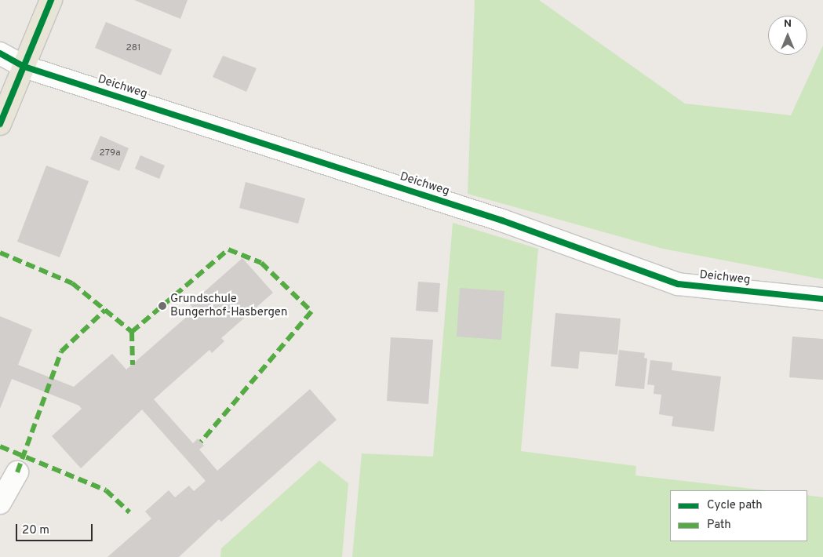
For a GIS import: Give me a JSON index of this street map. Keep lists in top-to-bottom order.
{
  "streets": {
    "street": ["Deichweg"]
  },
  "places": ["Grundschule Bungerhof-Hasbergen"],
  "house_numbers": ["281", "279a"],
  "legend": ["Cycle path", "Path"],
  "scale_bar": "20 m",
  "north": "top"
}
